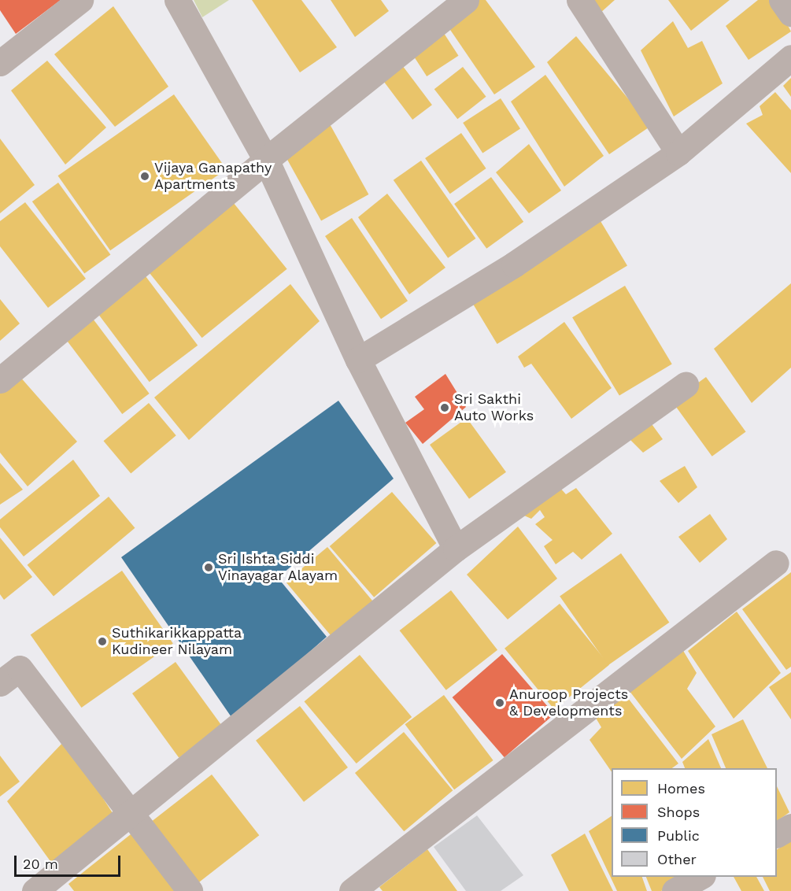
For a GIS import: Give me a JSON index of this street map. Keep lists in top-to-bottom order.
{
  "places": [
    "Vijaya Ganapathy Apartments",
    "Sri Sakthi Auto Works",
    "Sri Ishta Siddi Vinayagar Alayam",
    "Suthikarikkappatta Kudineer Nilayam",
    "Anuroop Projects & Developments"
  ],
  "legend": [
    "Homes",
    "Shops",
    "Public",
    "Other"
  ],
  "scale_bar": "20 m"
}
